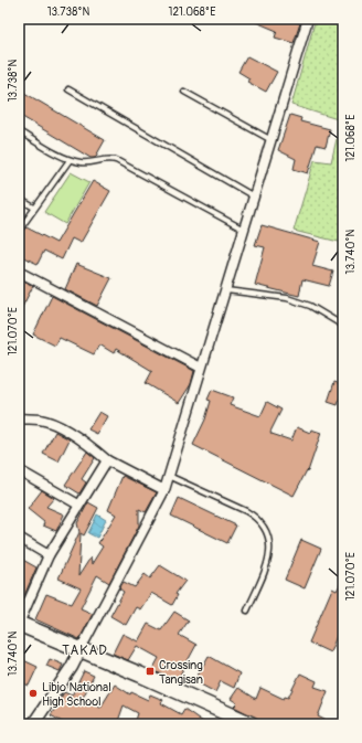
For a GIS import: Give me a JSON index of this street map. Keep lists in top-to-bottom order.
{
  "districts": ["TAKAD"],
  "places": {
    "transit": ["Crossing Tangisan"],
    "other": ["Libjo National High School"]
  },
  "coordinates": [
    "13.738°N",
    "121.068°E",
    "13.740°N",
    "121.070°E"
  ]
}
